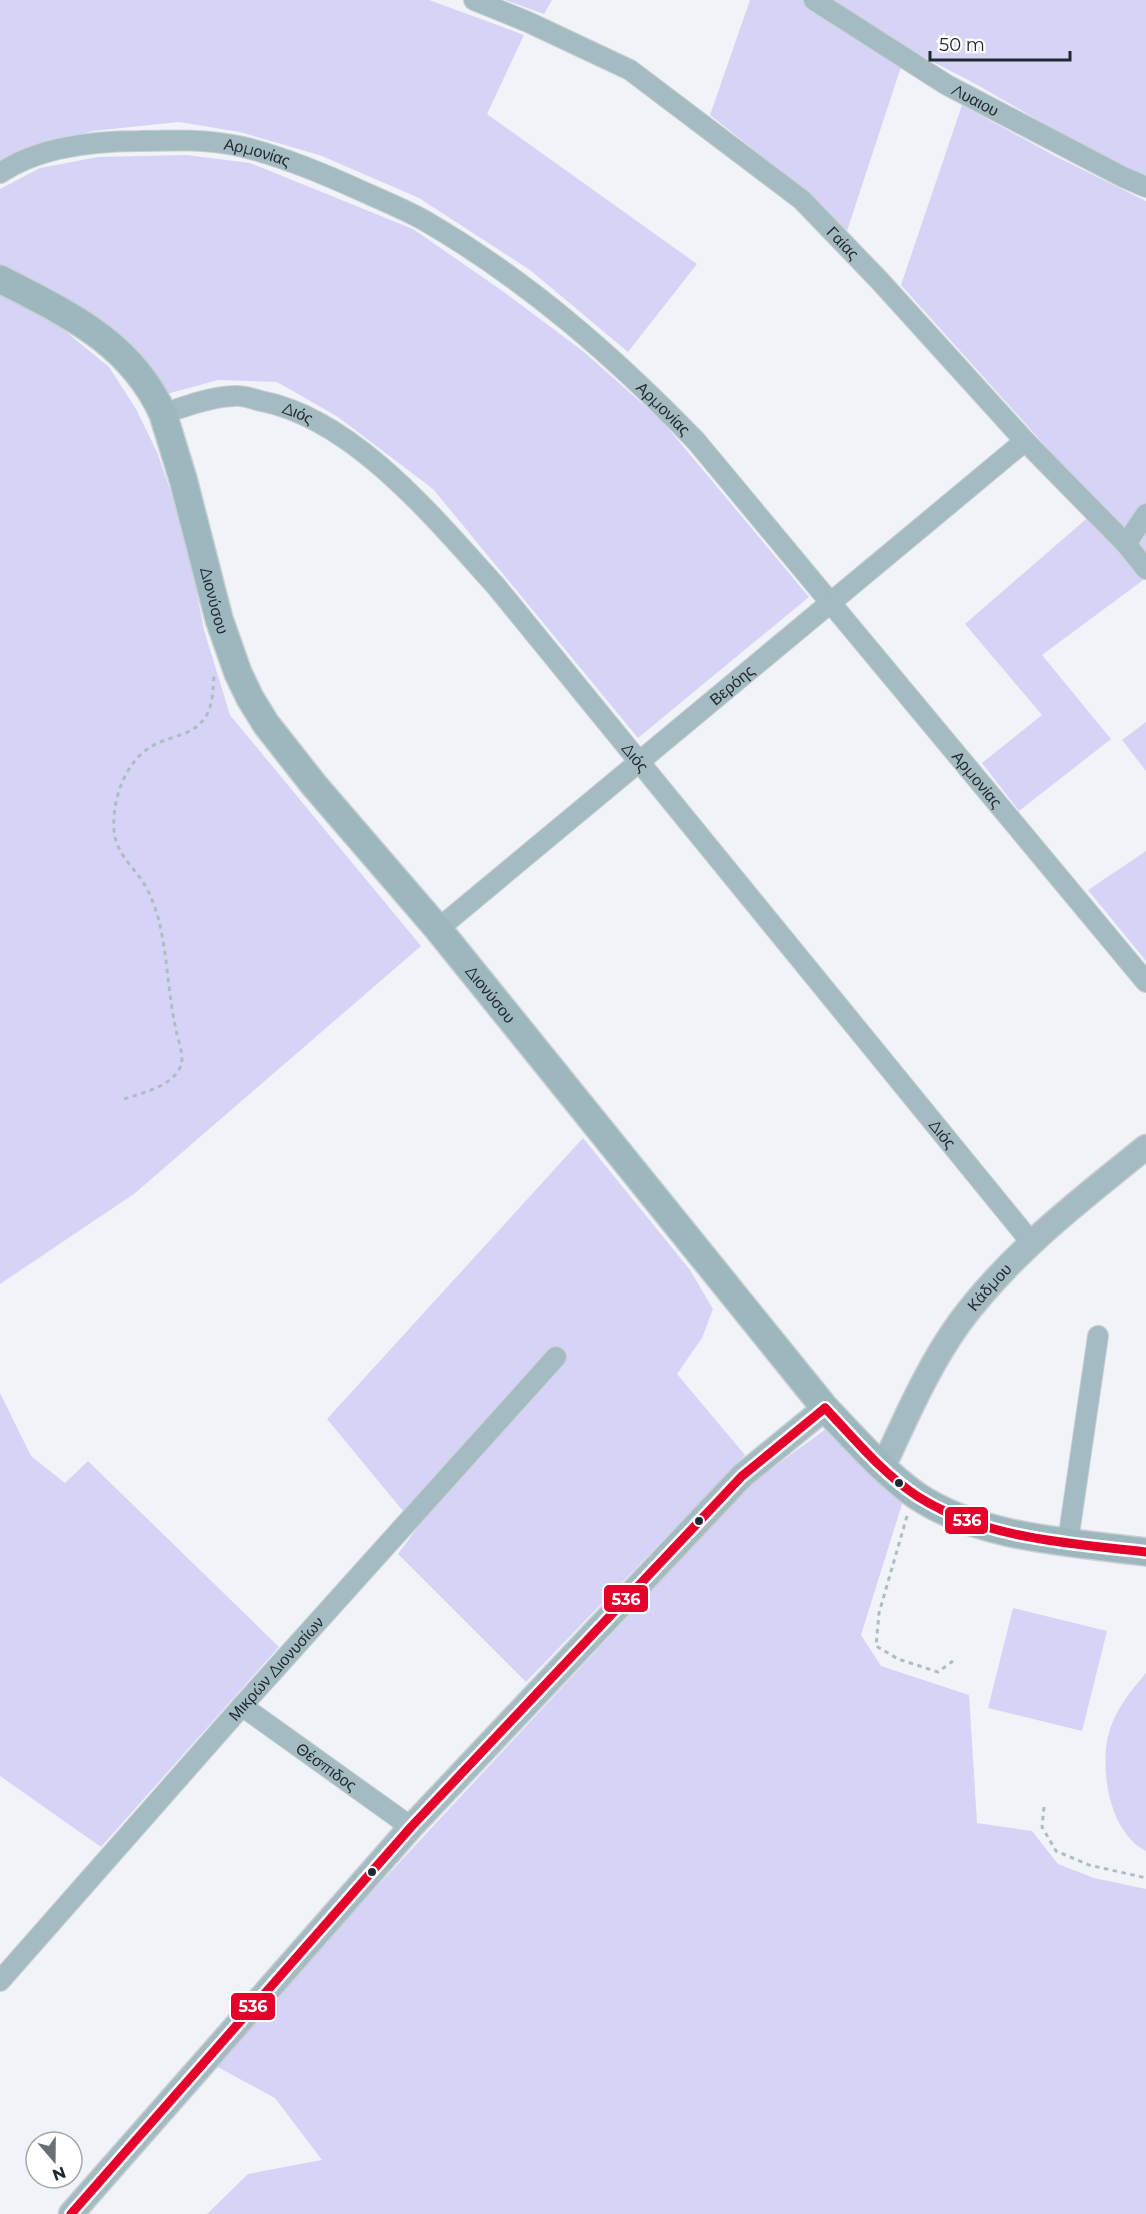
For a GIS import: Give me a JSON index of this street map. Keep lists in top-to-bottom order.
{
  "streets": {
    "main road": ["Διονύσου"],
    "street": [
      "Λυαιου",
      "Αρμονίας",
      "Γαίας",
      "Διός",
      "Βερόης",
      "Κάδμου",
      "Μικρών Διονυσίων",
      "Θέσπιδος"
    ]
  },
  "crossings": [
    ["Αρμονίας", "Βερόης"],
    ["Γαίας", "Βερόης"],
    ["Διός", "Διονύσου"],
    ["Διός", "Βερόης"],
    ["Διός", "Κάδμου"],
    ["Διονύσου", "Βερόης"],
    ["Διονύσου", "Κάδμου"],
    ["Μικρών Διονυσίων", "Θέσπιδος"]
  ],
  "lines": ["transit line 536"],
  "scale_bar": "50 m",
  "north": "bottom"
}
